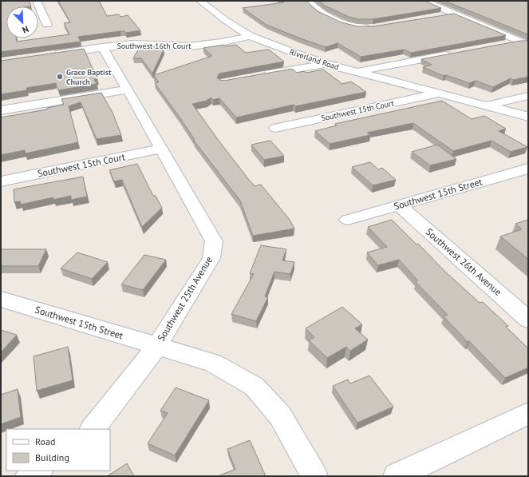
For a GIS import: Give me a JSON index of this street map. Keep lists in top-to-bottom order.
{
  "streets": {
    "street": [
      "Southwest 16th Court",
      "Riverland Road",
      "Southwest 15th Court",
      "Southwest 15th Street",
      "Southwest 26th Avenue",
      "Southwest 25th Avenue"
    ]
  },
  "crossings": [
    ["Southwest 16th Court", "Riverland Road"],
    ["Southwest 16th Court", "Southwest 25th Avenue"],
    ["Riverland Road", "Southwest 15th Court"],
    ["Southwest 15th Court", "Southwest 25th Avenue"],
    ["Southwest 15th Street", "Southwest 26th Avenue"],
    ["Southwest 15th Street", "Southwest 25th Avenue"]
  ],
  "places": ["Grace Baptist Church"],
  "legend": ["Road", "Building"],
  "north": "bottom right"
}
